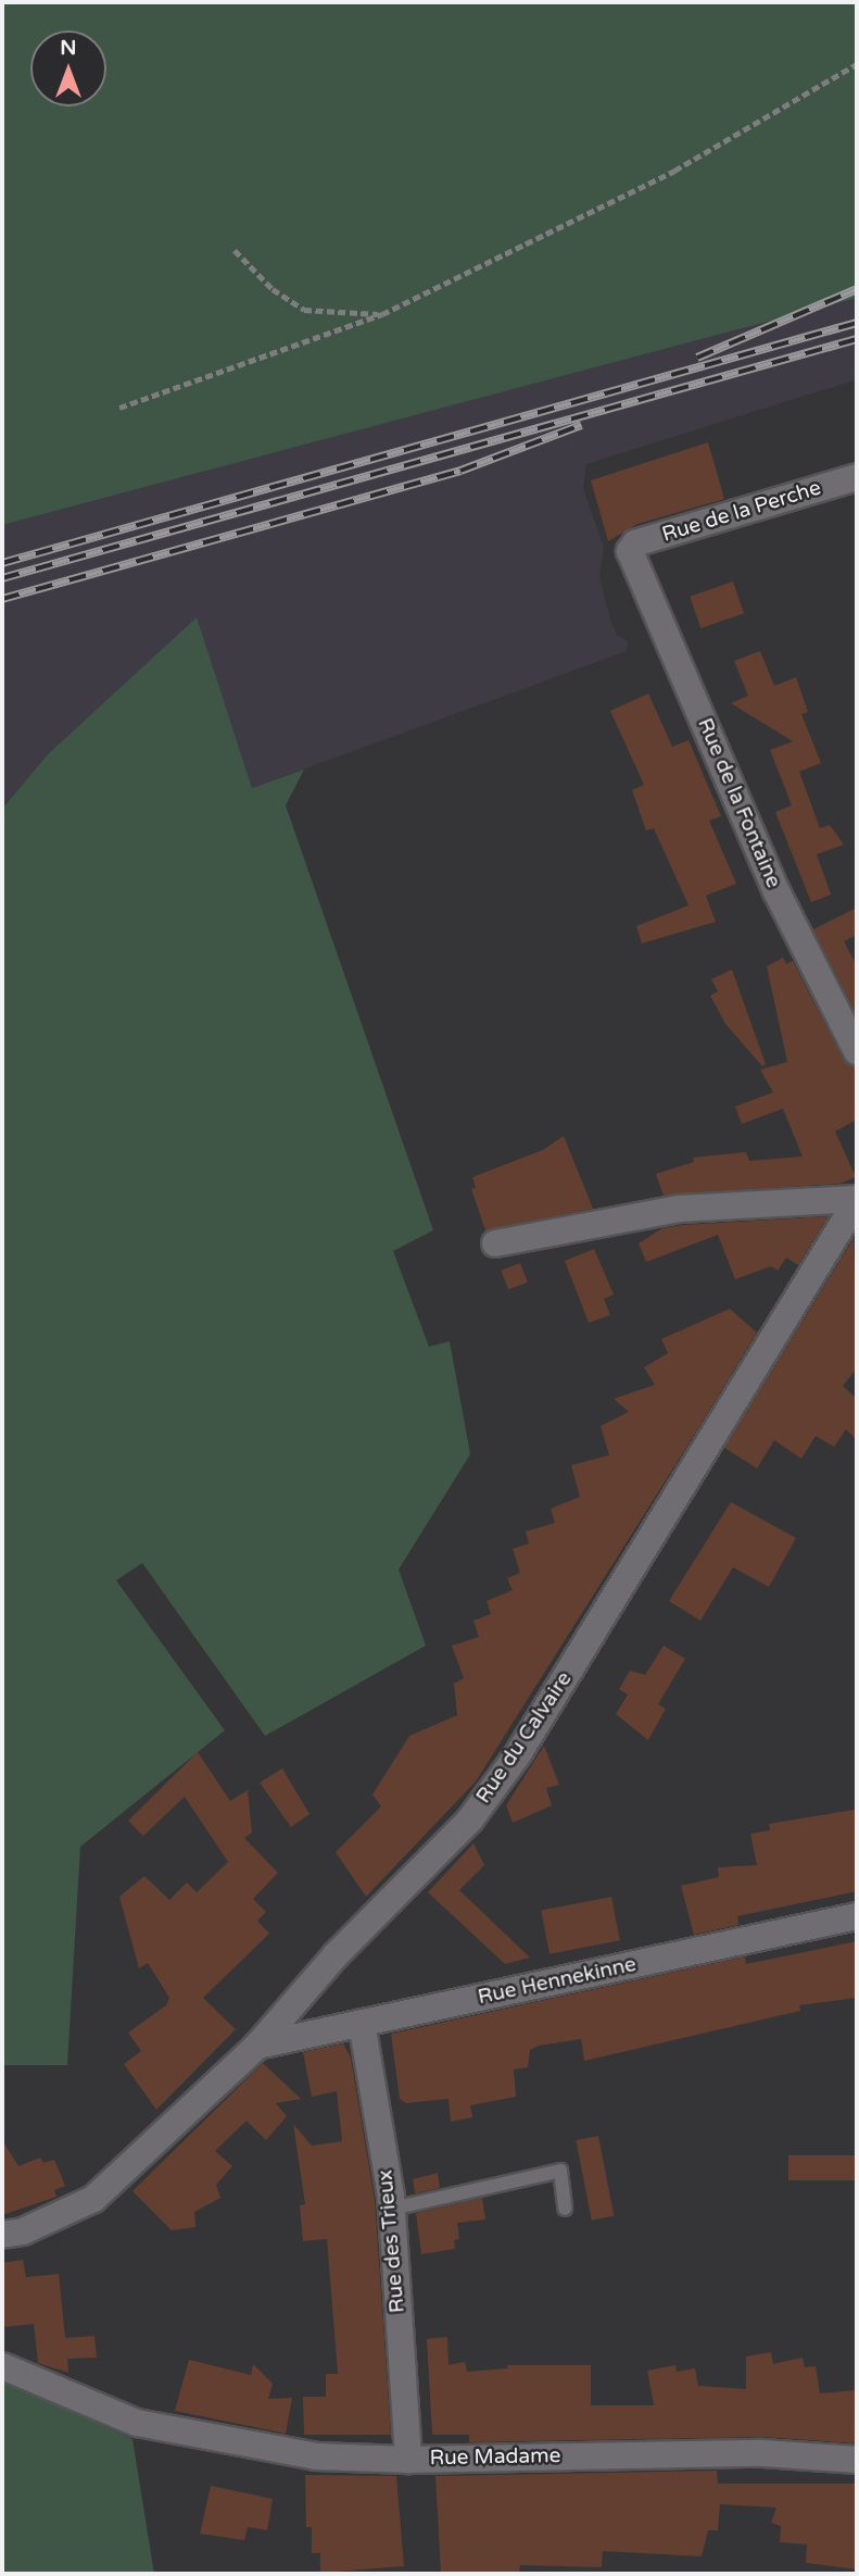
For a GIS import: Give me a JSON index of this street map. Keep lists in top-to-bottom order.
{
  "streets": {
    "street": [
      "Rue de la Perche",
      "Rue de la Fontaine",
      "Rue du Calvaire",
      "Rue Hennekinne",
      "Rue des Trieux",
      "Rue Madame"
    ]
  },
  "crossings": [
    ["Rue de la Perche", "Rue de la Fontaine"],
    ["Rue du Calvaire", "Rue Hennekinne"],
    ["Rue Hennekinne", "Rue des Trieux"],
    ["Rue des Trieux", "Rue Madame"]
  ],
  "north": "top"
}
